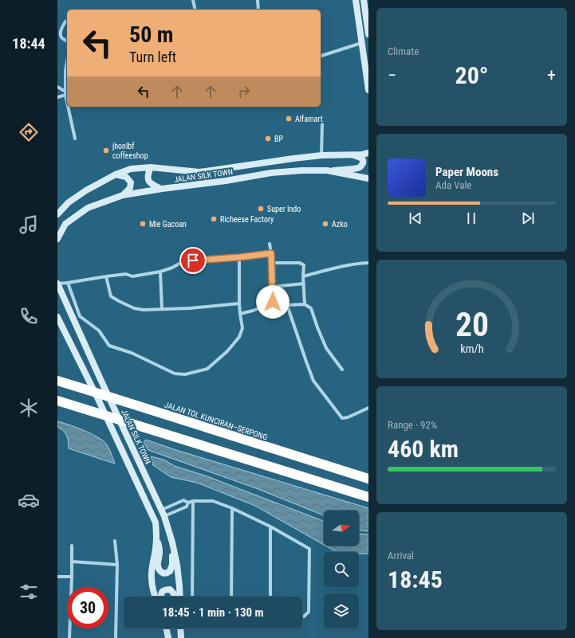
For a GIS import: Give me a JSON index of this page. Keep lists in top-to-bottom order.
{
  "streets": {
    "highway": ["JALAN TOL KUNCIRAN–SERPONG"],
    "main road": ["JALAN SILK TOWN"]
  },
  "places": [
    "Alfamart",
    "BP",
    "jhonlbf coffeeshop",
    "Super Indo",
    "Richeese Factory",
    "Mie Gacoan",
    "Azko"
  ],
  "north": "right",
  "page": {
    "tabs": "18:44",
    "tile": [
      "Climate",
      ["Range · 92%", "460 km"],
      ["Arrival", "18:45"]
    ],
    "turn": ["50 m", "Turn left"],
    "heat": ["−", "20°", "+"],
    "song": ["Paper Moons", "Ada Vale"],
    "limit": "30",
    "trip": "18:45 · 1 min · 130 m",
    "gauge": ["20", "km/h"]
  }
}
